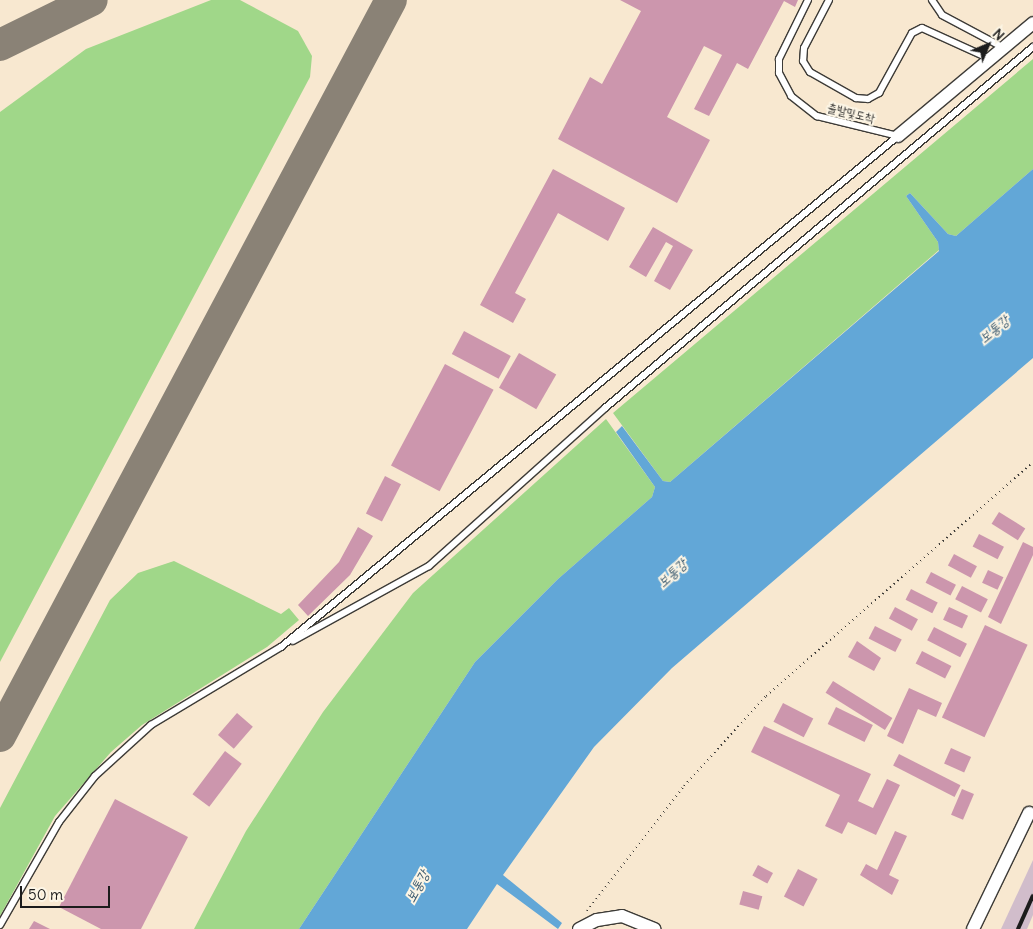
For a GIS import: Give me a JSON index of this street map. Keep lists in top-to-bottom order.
{
  "streets": {
    "lane": ["출발및도착"]
  },
  "water": ["보통강"],
  "scale_bar": "50 m",
  "north": "top right"
}
